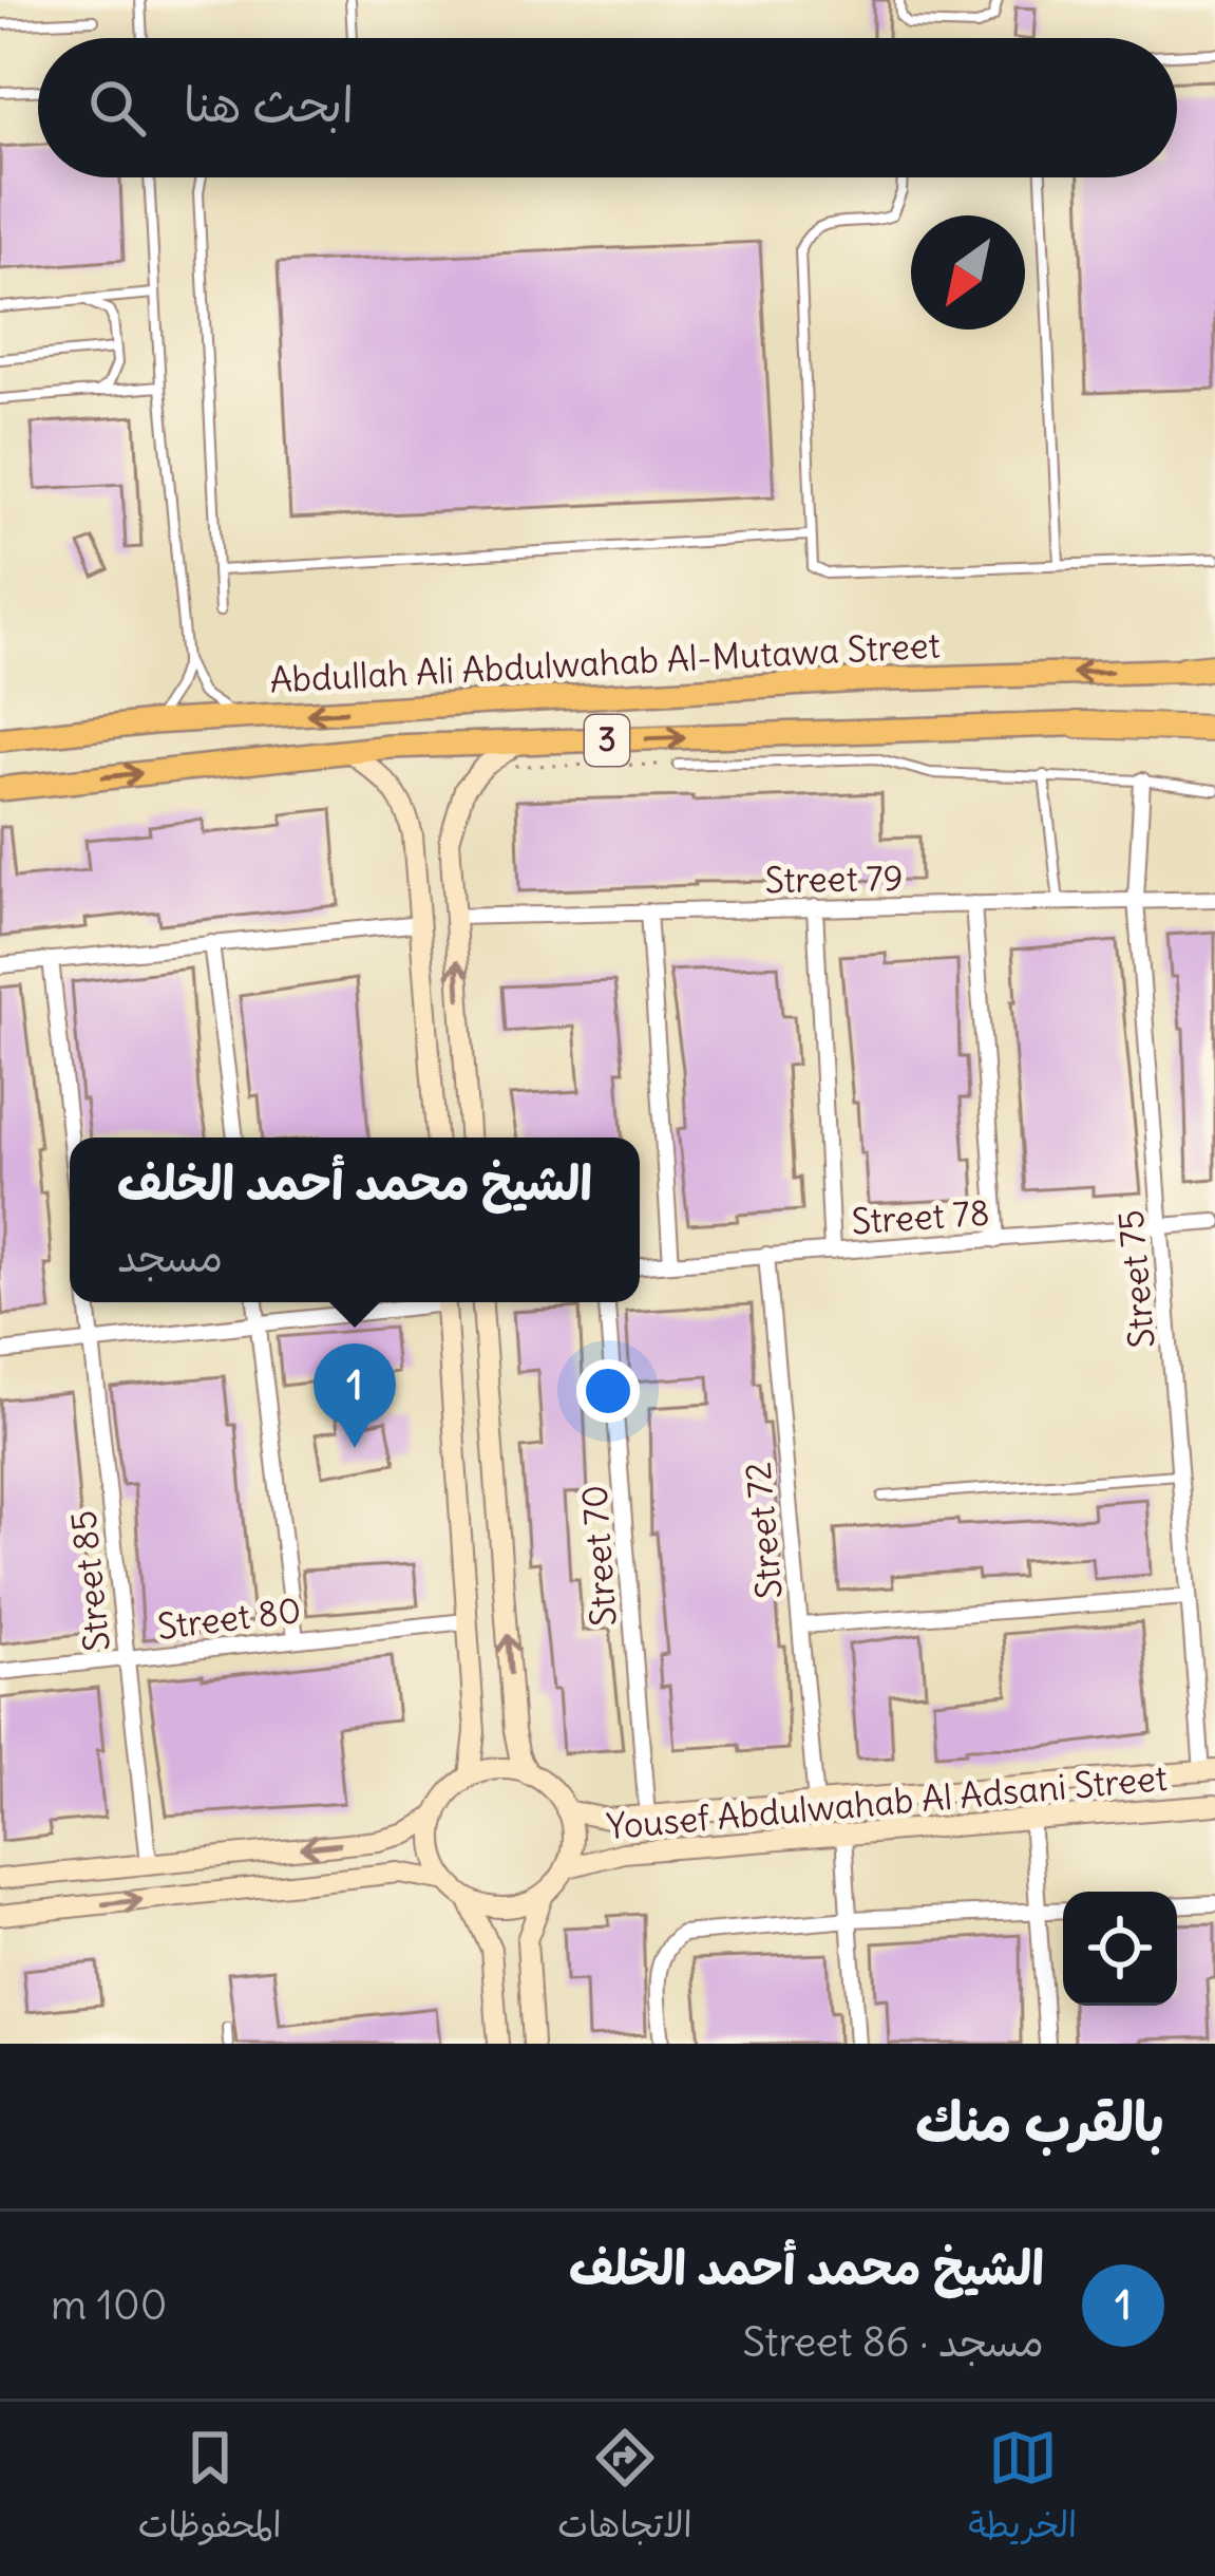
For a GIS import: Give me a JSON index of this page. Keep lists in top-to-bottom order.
{
  "streets": {
    "main road": ["Abdullah Ali Abdulwahab Al-Mutawa Street", "3"],
    "street": [
      "Street 79",
      "Street 78",
      "Street 75",
      "Street 72",
      "Street 70",
      "Street 85",
      "Street 80",
      "Yousef Abdulwahab Al Adsani Street"
    ]
  },
  "crossings": [
    ["Street 79", "Street 75"],
    ["Street 78", "Street 75"],
    ["Street 78", "Street 72"],
    ["Street 75", "Yousef Abdulwahab Al Adsani Street"],
    ["Street 72", "Yousef Abdulwahab Al Adsani Street"],
    ["Street 70", "Yousef Abdulwahab Al Adsani Street"],
    ["Street 85", "Street 80"]
  ],
  "north": "bottom left",
  "page": {
    "search": "ابحث هنا",
    "popup": ["الشيخ محمد أحمد الخلف", "مسجد"],
    "pins": "1",
    "heading": "بالقرب منك",
    "list": [
      {
        "mark": "1",
        "name": "الشيخ محمد أحمد الخلف",
        "note": "مسجد · Street 86",
        "value": "100 m"
      }
    ],
    "nav": ["الخريطة", "الاتجاهات", "المحفوظات"]
  }
}
